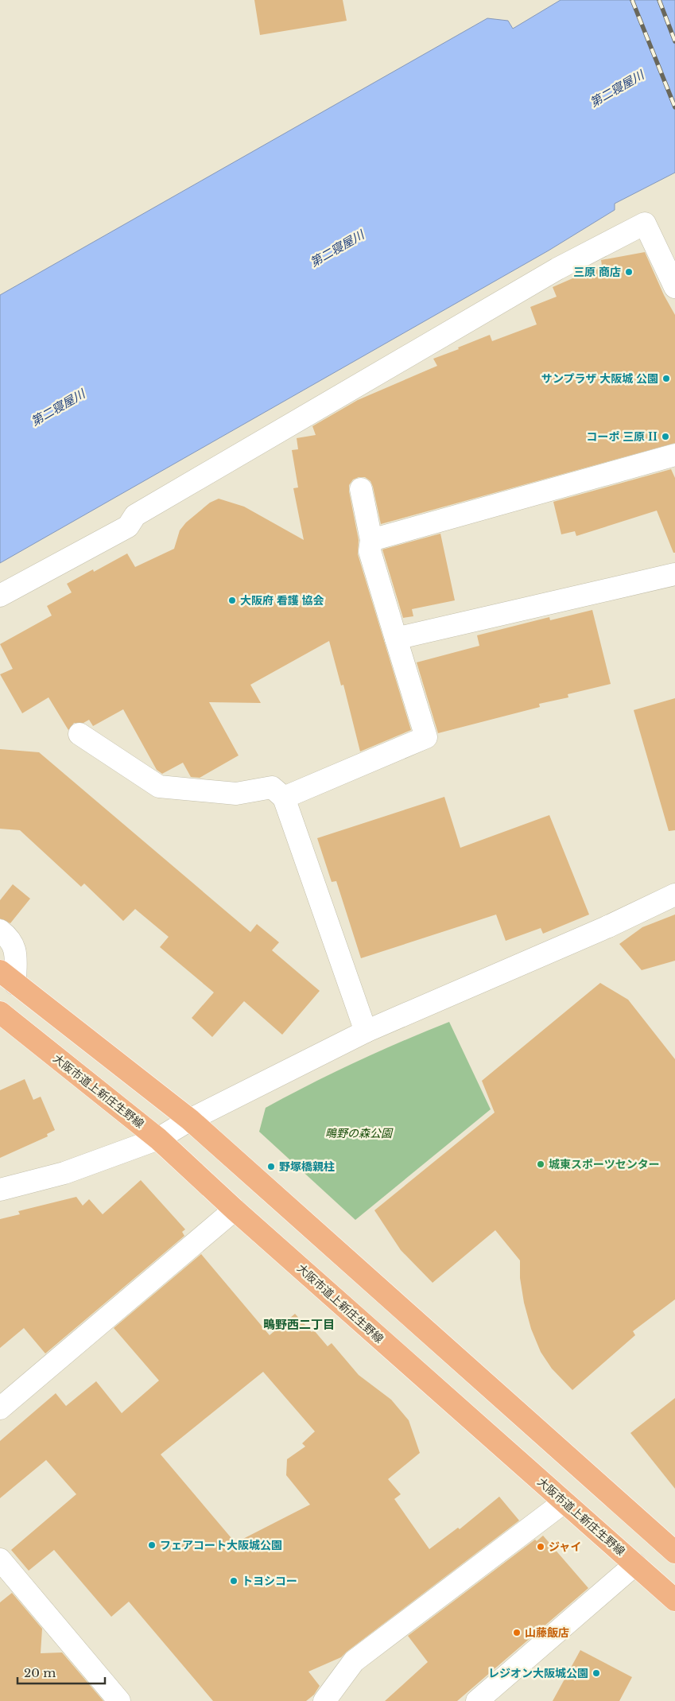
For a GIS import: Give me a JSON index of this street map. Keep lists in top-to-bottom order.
{
  "streets": {
    "main road": ["大阪市道上新庄生野線"]
  },
  "districts": ["鴫野西二丁目"],
  "water": ["第二寝屋川"],
  "parks": ["鴫野の森公園"],
  "places": [
    "三原 商店",
    "サンプラザ 大阪城 公園",
    "コーポ 三原 II",
    "大阪府 看護 協会",
    "城東スポーツセンター",
    "野塚橋親柱",
    "フェアコート大阪城公園",
    "ジャイ",
    "トヨシコー",
    "山藤飯店",
    "レジオン大阪城公園"
  ],
  "scale_bar": "20 m"
}
